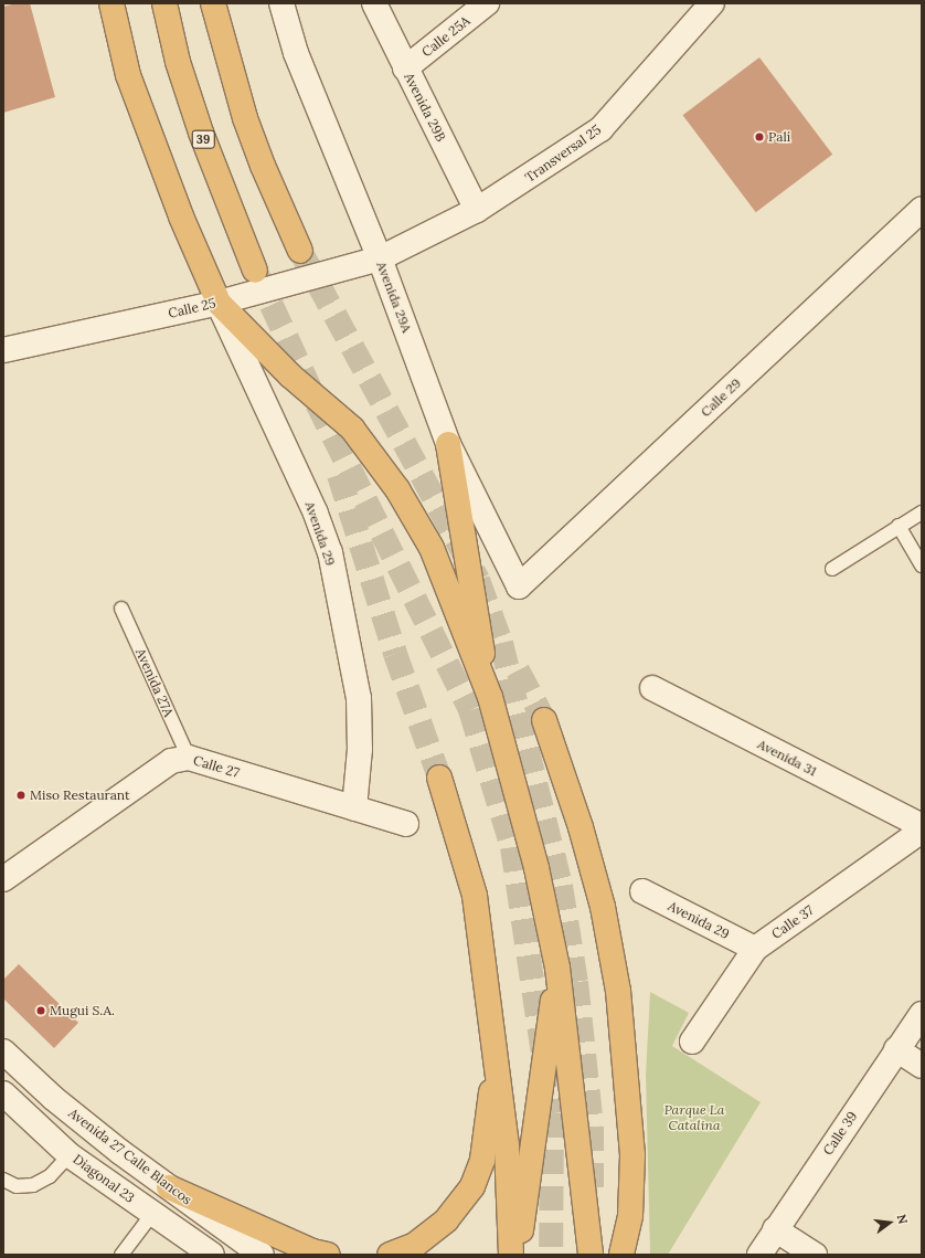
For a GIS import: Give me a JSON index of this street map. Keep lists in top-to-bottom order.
{
  "streets": {
    "highway": ["39"],
    "street": [
      "Calle 25A",
      "Avenida 29B",
      "Transversal 25",
      "Avenida 29A",
      "Calle 25",
      "Calle 29",
      "Avenida 29",
      "Avenida 31",
      "Calle 27",
      "Calle 37",
      "Calle 39",
      "Avenida 27 Calle Blancos",
      "Diagonal 23"
    ],
    "lane": ["Avenida 27A"]
  },
  "crossings": [
    ["Calle 25A", "Avenida 29B"],
    ["Avenida 29B", "Transversal 25"],
    ["Transversal 25", "Avenida 29A"],
    ["Transversal 25", "Calle 25"],
    ["Avenida 29A", "Calle 25"],
    ["Avenida 29A", "Calle 29"],
    ["Calle 25", "Avenida 29"],
    ["Avenida 29", "Calle 27"],
    ["Avenida 29", "Calle 37"],
    ["Avenida 27A", "Calle 27"]
  ],
  "parks": ["Parque La Catalina"],
  "places": ["Palí", "Miso Restaurant", "Mugui S.A."],
  "north": "right"
}
